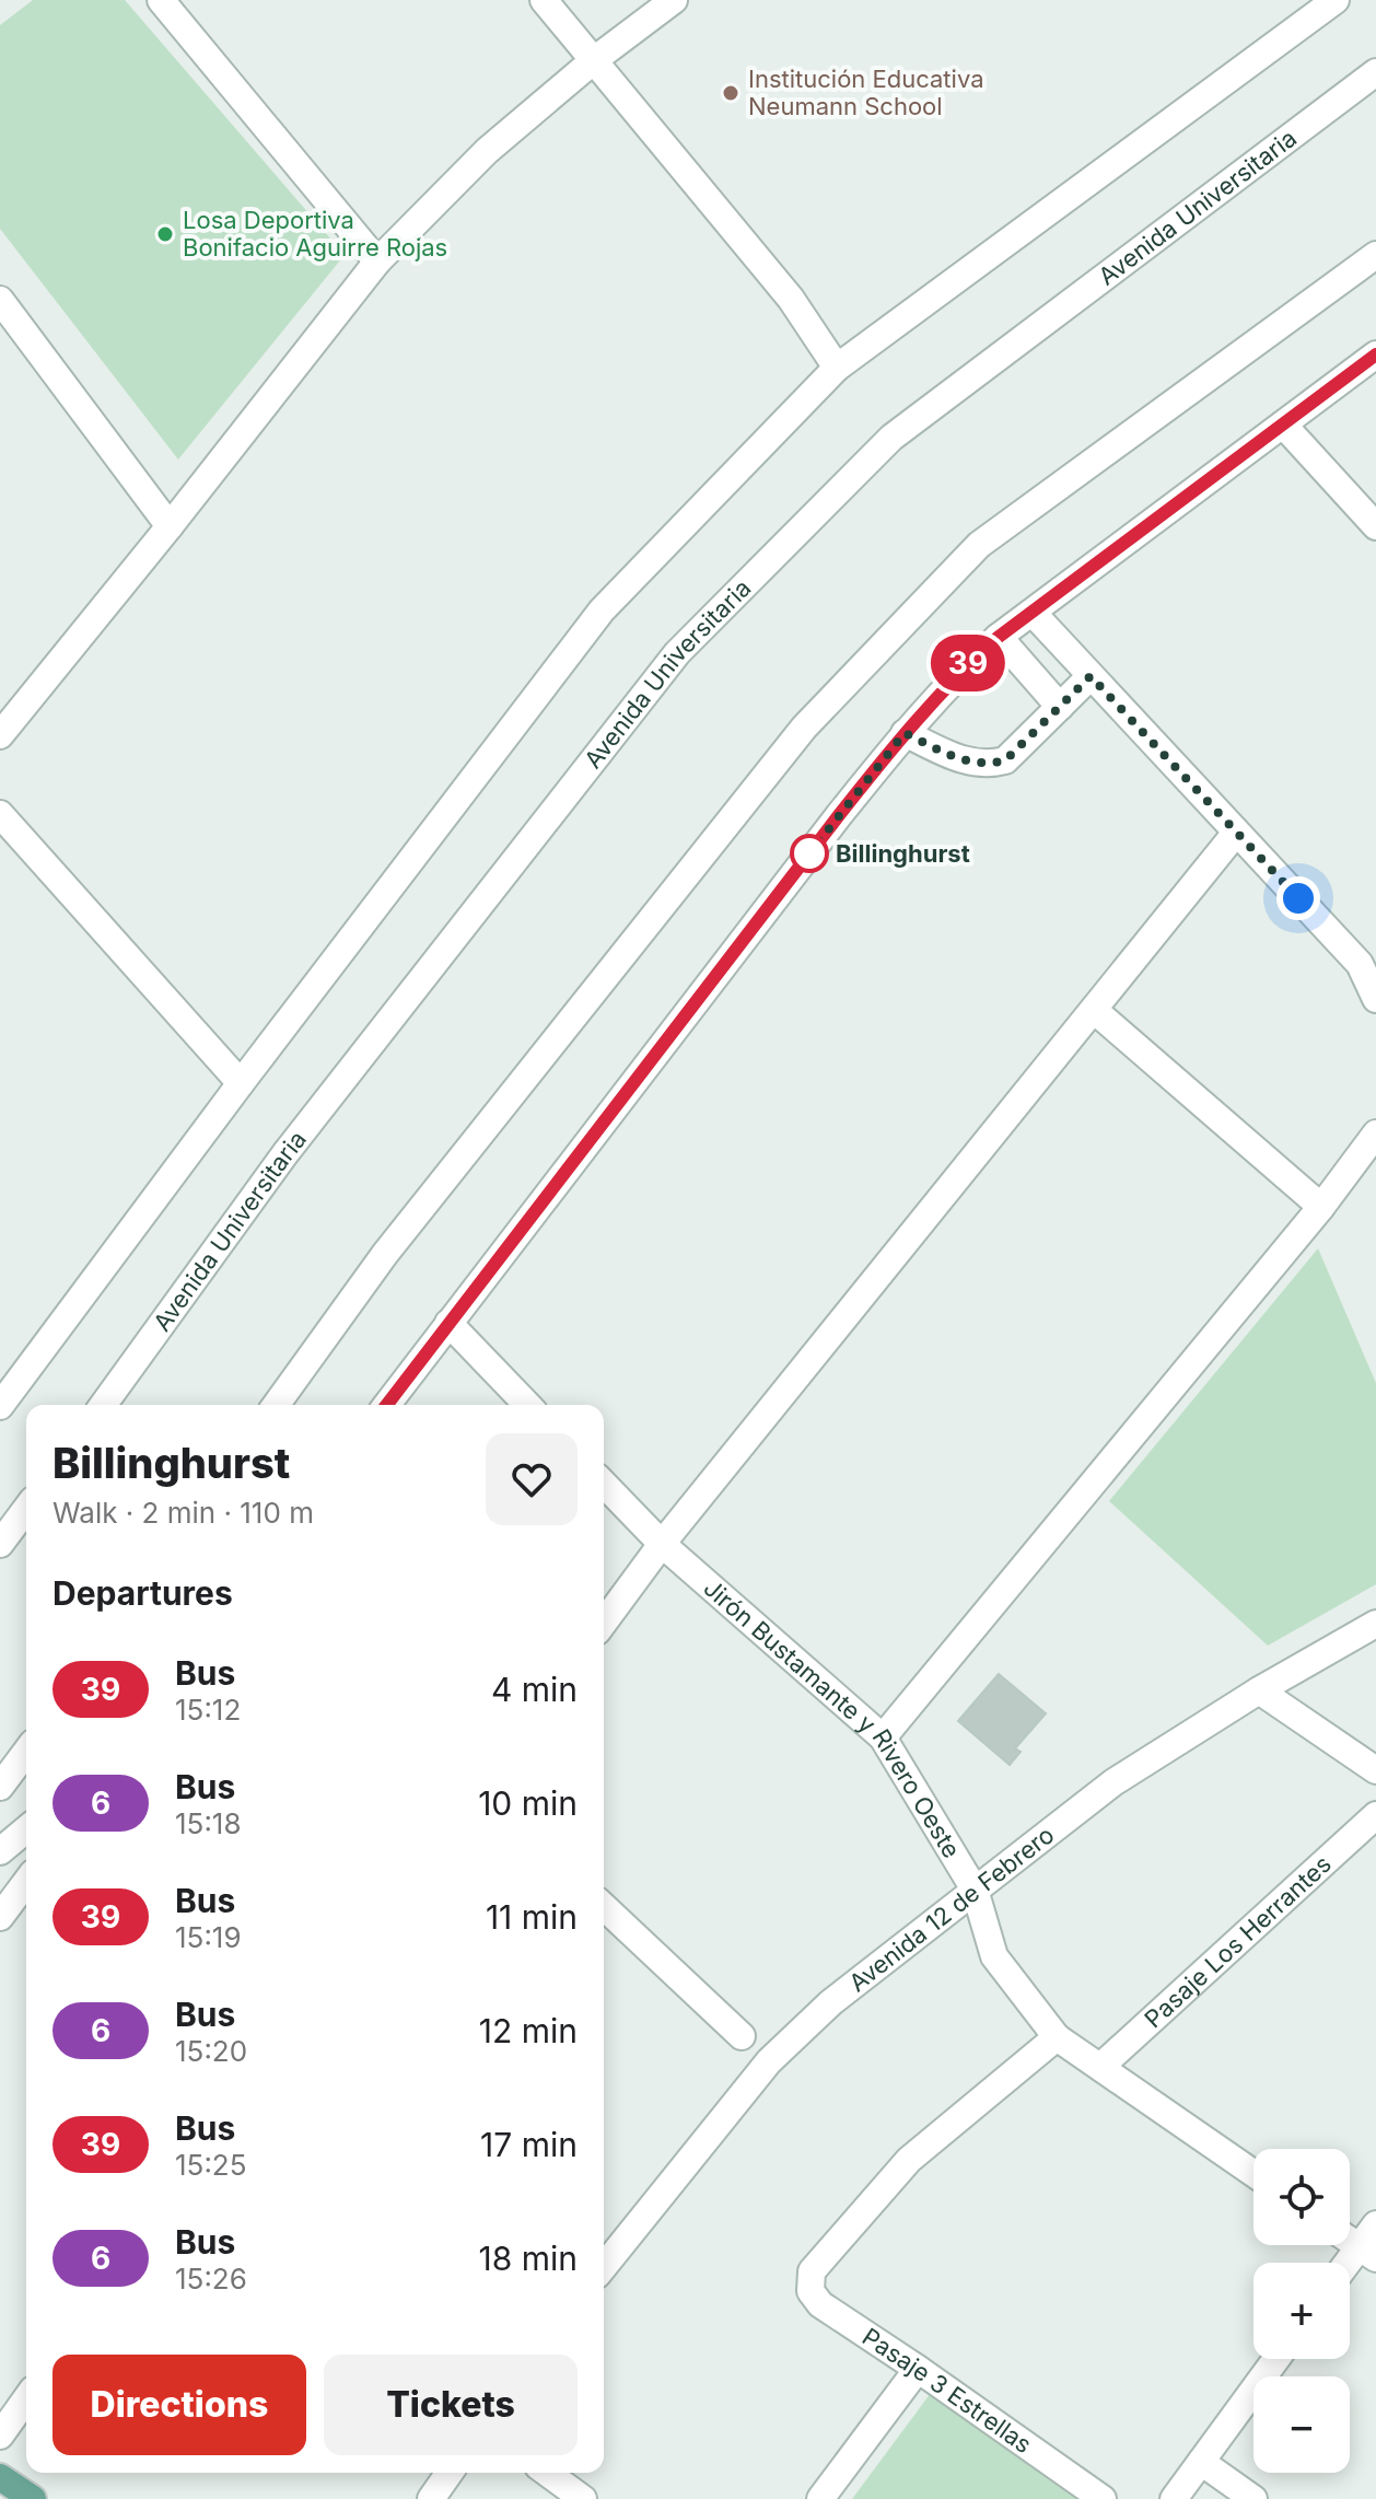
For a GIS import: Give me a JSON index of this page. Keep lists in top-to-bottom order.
{
  "streets": {
    "street": [
      "Avenida Universitaria",
      "Jirón Bustamante y Rivero Oeste",
      "Avenida 12 de Febrero",
      "Pasaje Los Herrantes",
      "Pasaje 3 Estrellas"
    ]
  },
  "crossings": [
    ["Jirón Bustamante y Rivero Oeste", "Avenida 12 de Febrero"],
    ["Jirón Bustamante y Rivero Oeste", "Pasaje Los Herrantes"],
    ["Jirón Bustamante y Rivero Oeste", "Pasaje 3 Estrellas"]
  ],
  "places": ["Institución Educativa Neumann School", "Losa Deportiva Bonifacio Aguirre Rojas", "Billinghurst"],
  "lines": ["bus line 39"],
  "page": {
    "on_map": "39",
    "heading": [
      ["Billinghurst", "Walk · 2 min · 110 m"],
      "Departures"
    ],
    "list": [
      {
        "mark": "39",
        "name": "Bus",
        "note": "15:12",
        "value": "4 min"
      },
      {
        "mark": "6",
        "name": "Bus",
        "note": "15:18",
        "value": "10 min"
      },
      {
        "mark": "39",
        "name": "Bus",
        "note": "15:19",
        "value": "11 min"
      },
      {
        "mark": "6",
        "name": "Bus",
        "note": "15:20",
        "value": "12 min"
      },
      {
        "mark": "39",
        "name": "Bus",
        "note": "15:25",
        "value": "17 min"
      },
      {
        "mark": "6",
        "name": "Bus",
        "note": "15:26",
        "value": "18 min"
      }
    ],
    "map_buttons": ["+", "−"],
    "buttons": ["Directions", "Tickets"]
  }
}
